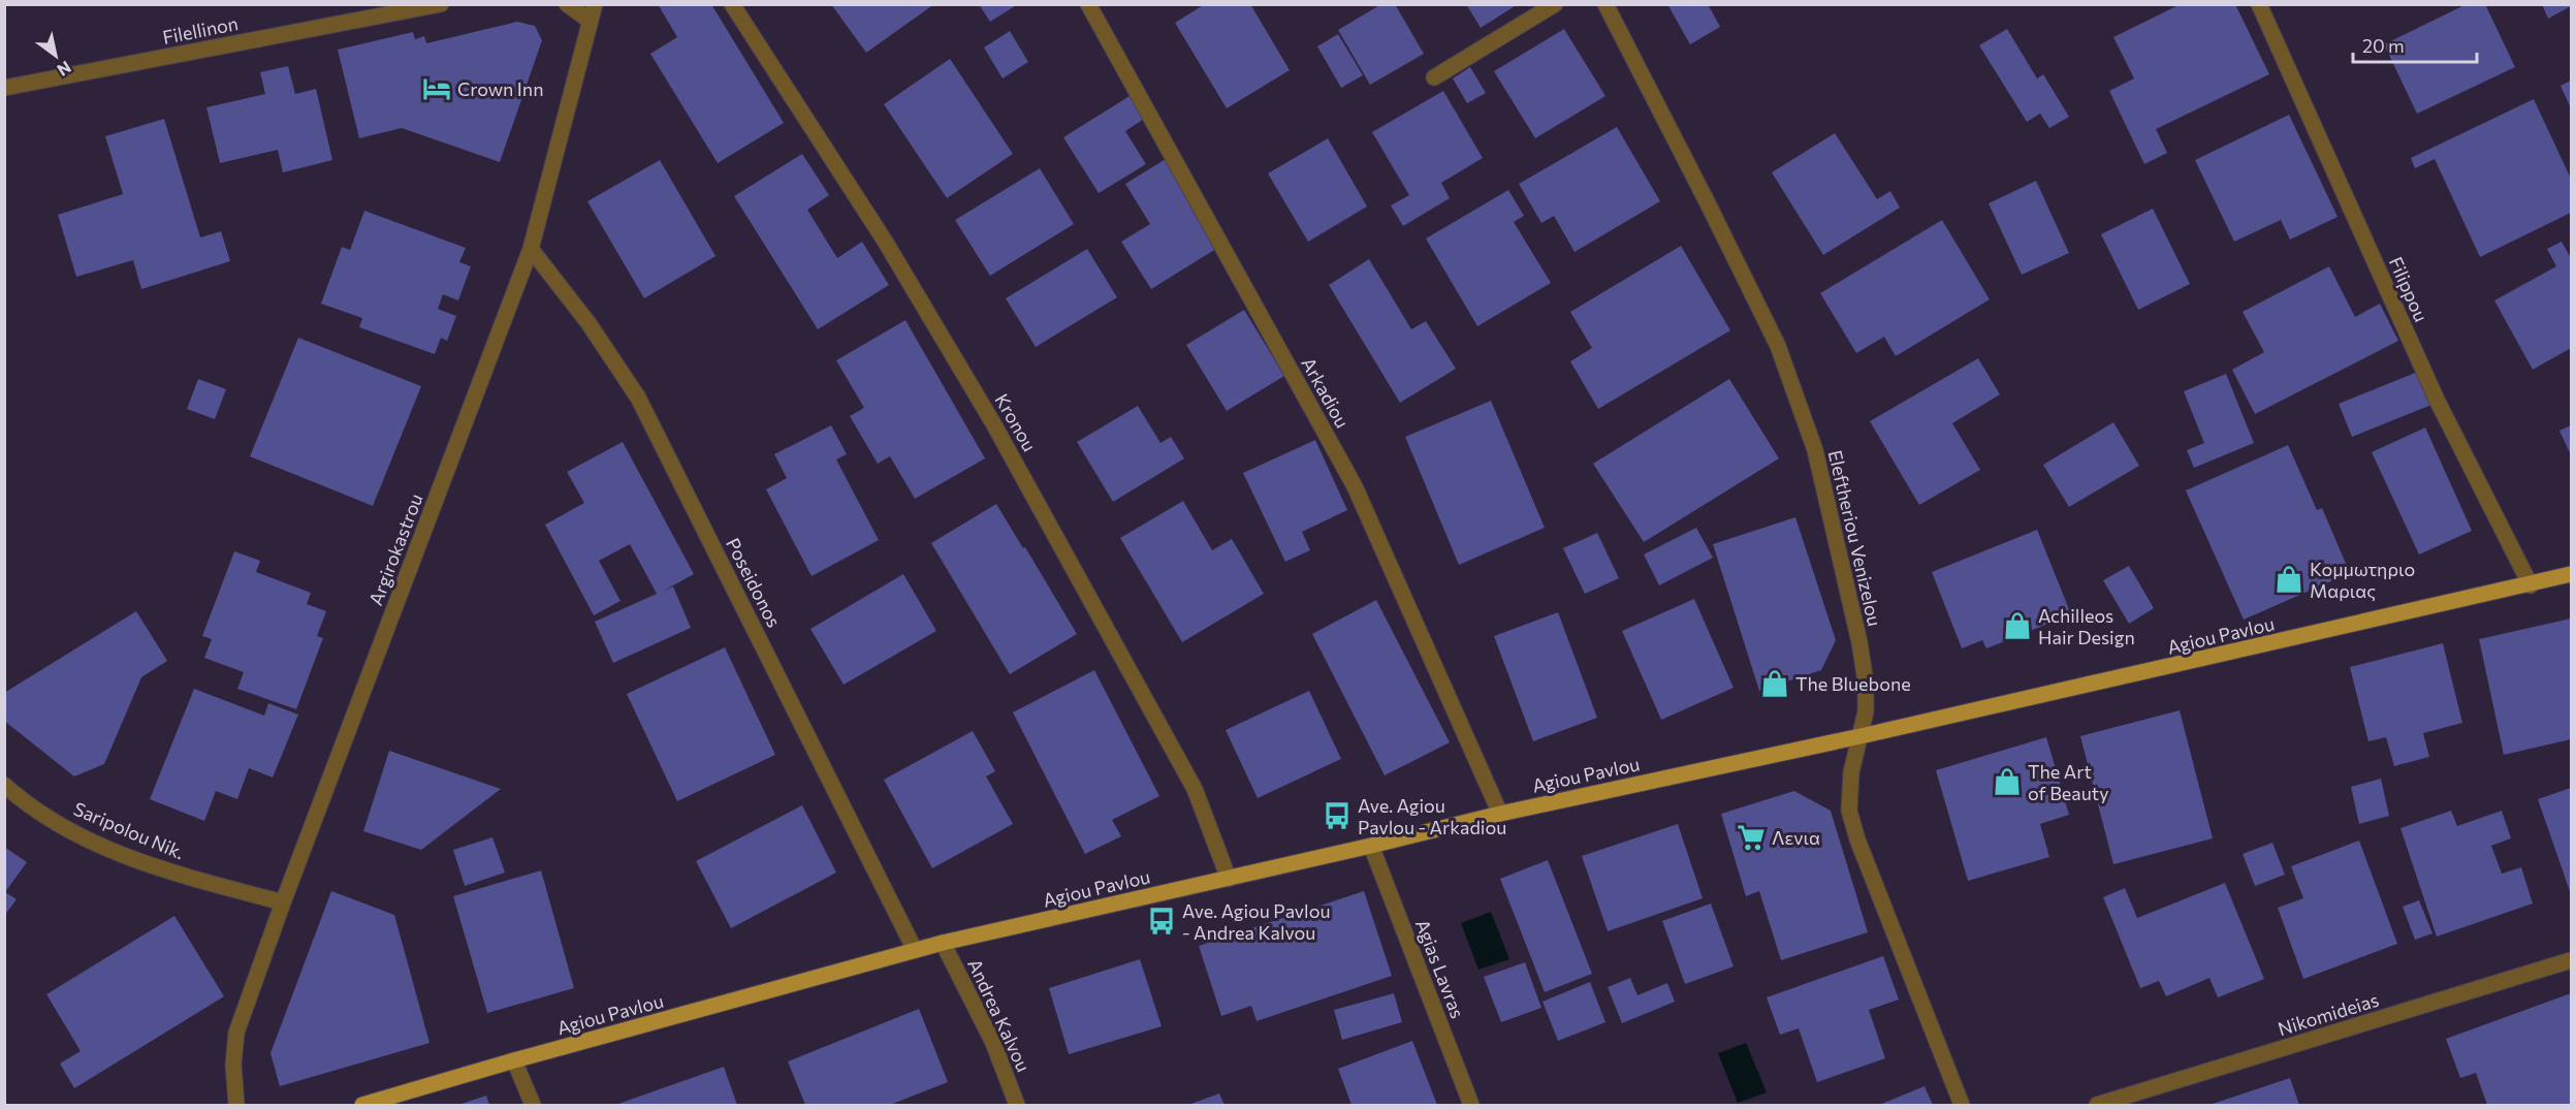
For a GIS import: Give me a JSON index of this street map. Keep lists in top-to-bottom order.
{
  "streets": {
    "main road": ["Agiou Pavlou"],
    "street": [
      "Filellinon",
      "Filippou",
      "Arkadiou",
      "Kronou",
      "Eleftheriou Venizelou",
      "Argirokastrou",
      "Poseidonos",
      "Saripolou Nik.",
      "Agias Lavras",
      "Nikomideias",
      "Andrea Kalvou"
    ]
  },
  "crossings": [
    ["Filippou", "Agiou Pavlou"],
    ["Arkadiou", "Agiou Pavlou"],
    ["Kronou", "Agiou Pavlou"],
    ["Eleftheriou Venizelou", "Agiou Pavlou"],
    ["Argirokastrou", "Poseidonos"],
    ["Argirokastrou", "Saripolou Nik."],
    ["Poseidonos", "Agiou Pavlou"],
    ["Agiou Pavlou", "Agias Lavras"],
    ["Agiou Pavlou", "Andrea Kalvou"]
  ],
  "places": {
    "hotel": ["Crown Inn"],
    "shop": [
      "Κομμωτηριο Μαριας",
      "Achilleos Hair Design",
      "The Bluebone",
      "The Art of Beauty"
    ],
    "bus stop": ["Ave. Agiou Pavlou - Arkadiou", "Ave. Agiou Pavlou - Andrea Kalvou"],
    "supermarket": ["Λενια"]
  },
  "scale_bar": "20 m",
  "north": "bottom right"
}
